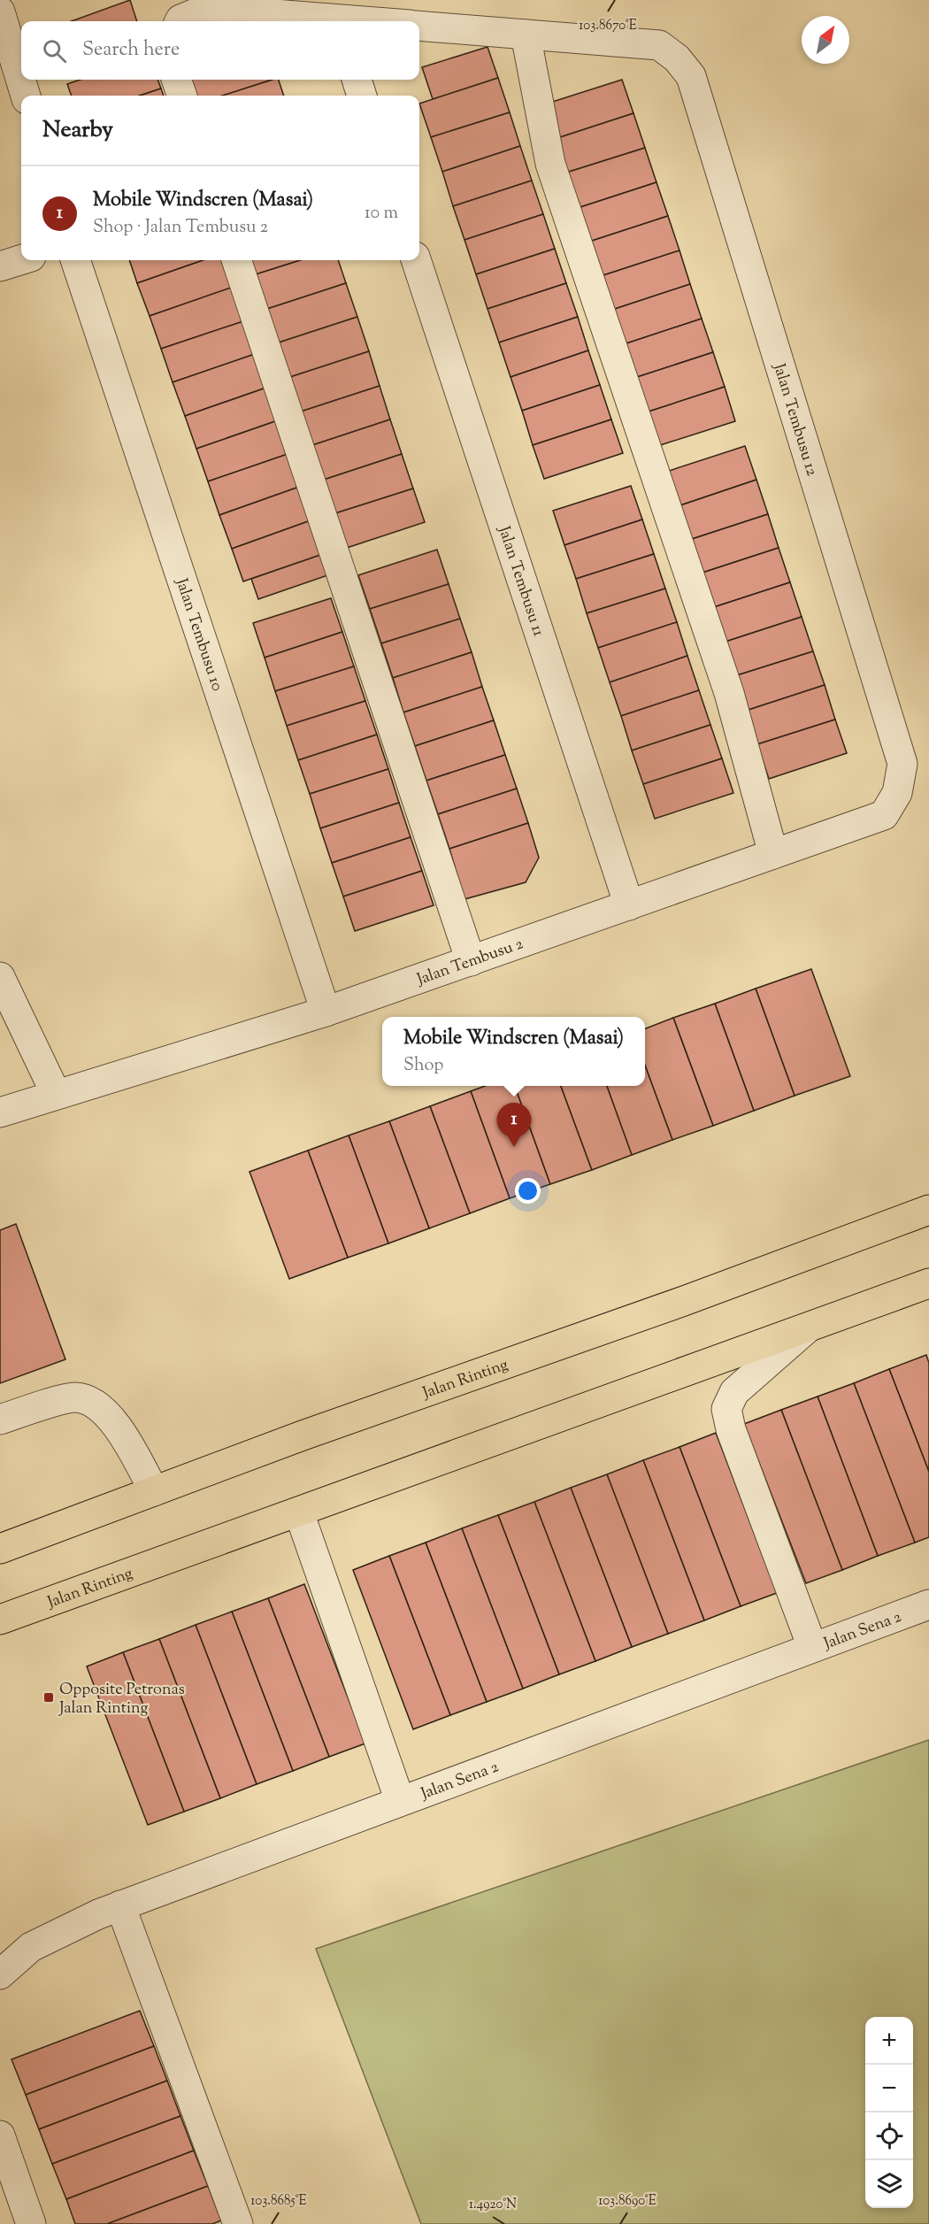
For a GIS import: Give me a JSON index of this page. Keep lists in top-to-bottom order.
{
  "streets": {
    "main road": ["Jalan Rinting"],
    "street": [
      "Jalan Tembusu 12",
      "Jalan Tembusu 11",
      "Jalan Tembusu 10",
      "Jalan Tembusu 2",
      "Jalan Sena 2"
    ]
  },
  "crossings": [
    ["Jalan Tembusu 12", "Jalan Tembusu 2"],
    ["Jalan Tembusu 11", "Jalan Tembusu 2"],
    ["Jalan Tembusu 10", "Jalan Tembusu 2"]
  ],
  "places": {
    "transit": ["Opposite Petronas Jalan Rinting"]
  },
  "north": "top right",
  "page": {
    "search": "Search here",
    "heading": "Nearby",
    "list": [
      {
        "mark": "1",
        "name": "Mobile Windscren (Masai)",
        "note": "Shop · Jalan Tembusu 2",
        "value": "10 m"
      }
    ],
    "popup": ["Mobile Windscren (Masai)", "Shop"],
    "pins": "1",
    "map_buttons": ["+", "−"]
  },
  "coordinates": [
    "103.8670°E",
    "103.8685°E",
    "103.8690°E",
    "1.4920°N"
  ]
}
